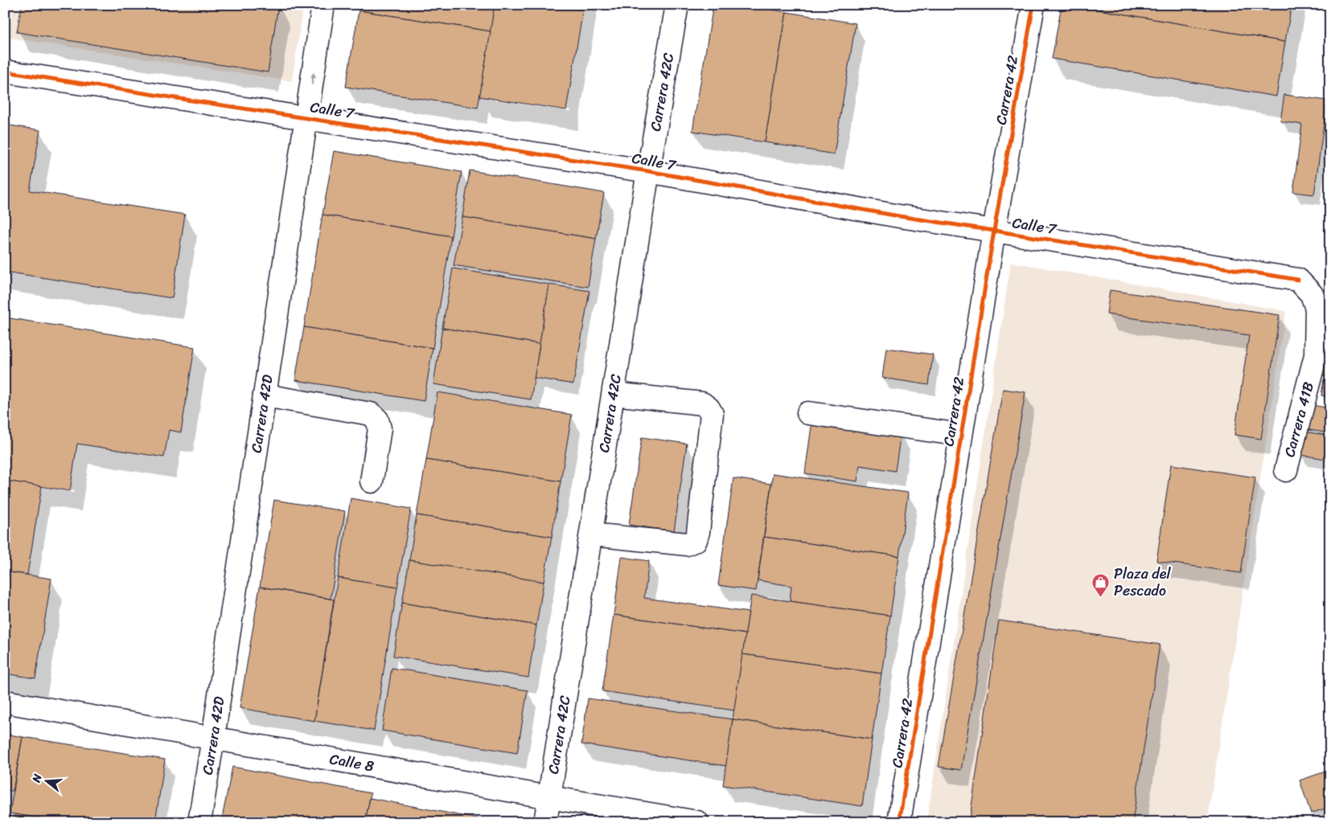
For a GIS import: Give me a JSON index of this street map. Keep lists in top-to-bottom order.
{
  "streets": {
    "street": [
      "Carrera 42",
      "Carrera 42C",
      "Calle 7",
      "Carrera 42D",
      "Carrera 41B",
      "Calle 8"
    ]
  },
  "crossings": [
    ["Carrera 42", "Calle 7"],
    ["Carrera 42C", "Calle 7"],
    ["Carrera 42C", "Calle 8"],
    ["Calle 7", "Carrera 42D"],
    ["Calle 7", "Carrera 41B"],
    ["Carrera 42D", "Calle 8"]
  ],
  "places": {
    "shop": ["Plaza del Pescado"]
  },
  "north": "left"
}
